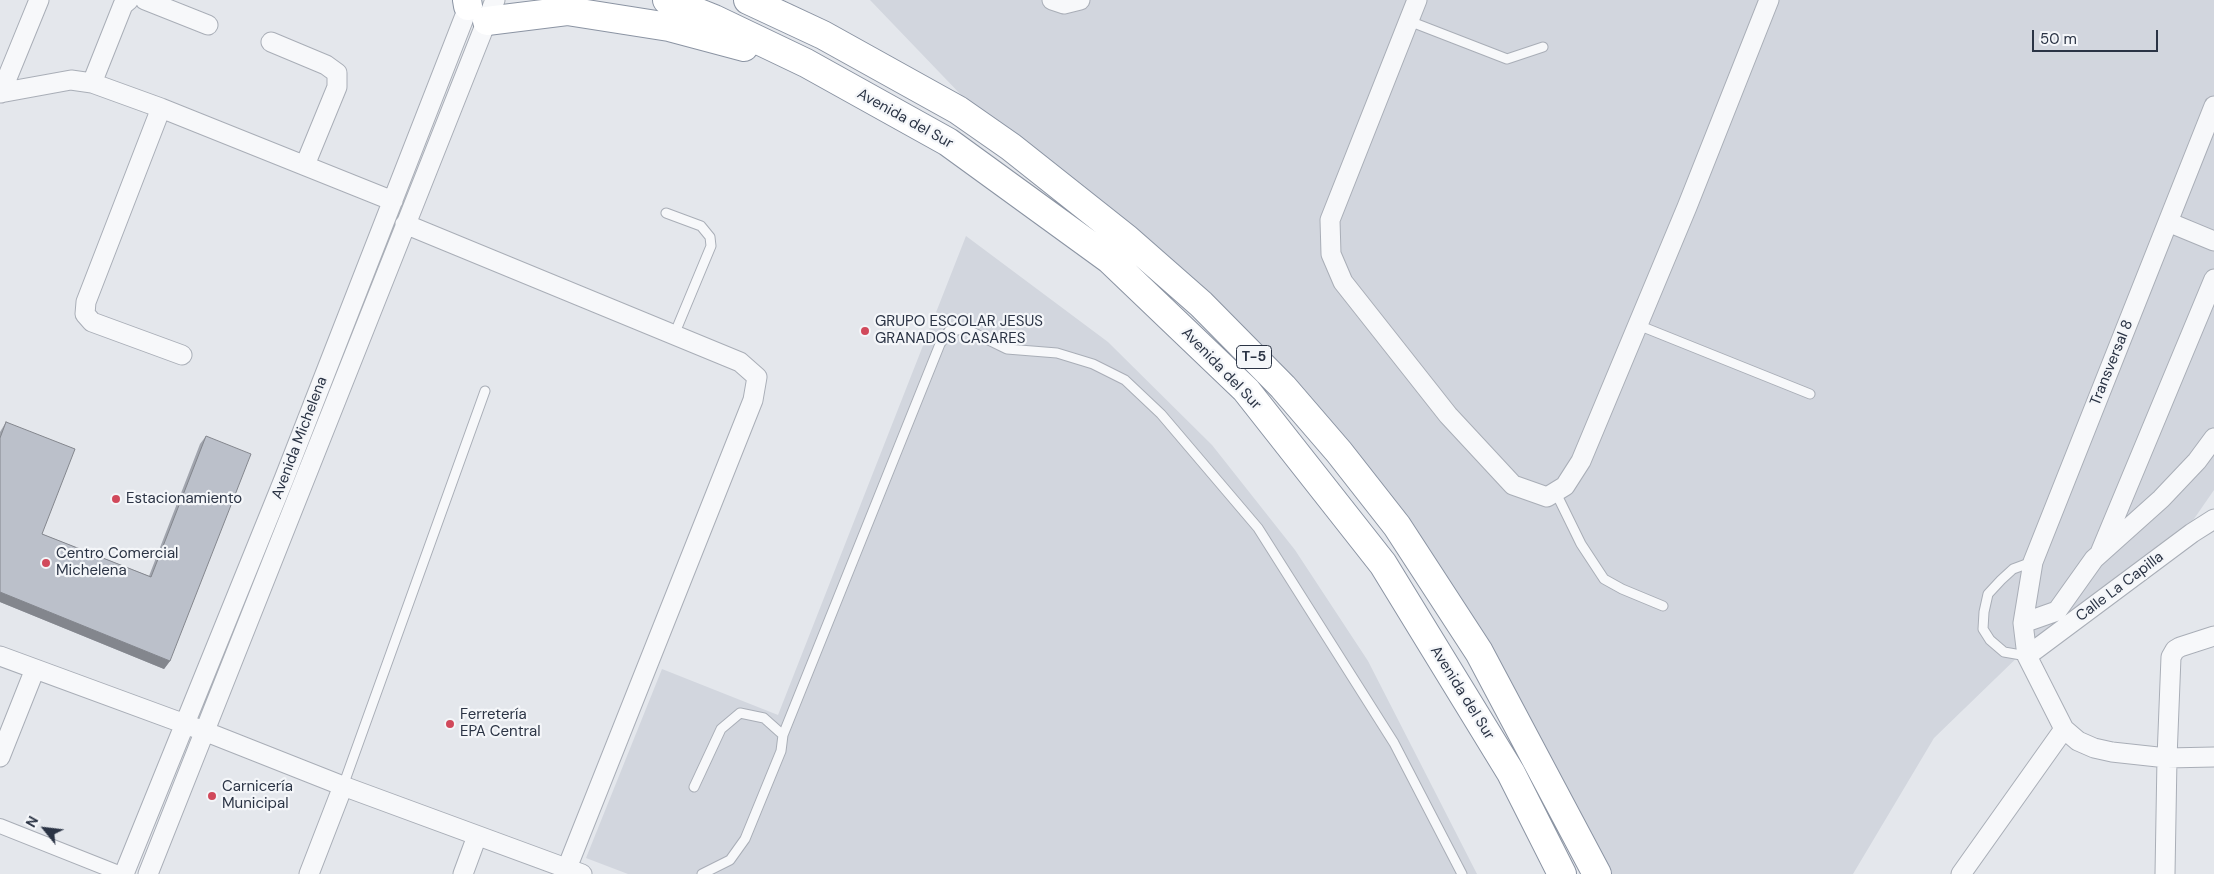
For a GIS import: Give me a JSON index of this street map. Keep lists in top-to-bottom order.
{
  "streets": {
    "highway": ["Avenida del Sur", "T-5"],
    "street": ["Transversal 8", "Avenida Michelena", "Calle La Capilla"]
  },
  "crossings": [
    ["Transversal 8", "Calle La Capilla"]
  ],
  "places": [
    "GRUPO ESCOLAR JESUS GRANADOS CASARES",
    "Estacionamiento",
    "Centro Comercial Michelena",
    "Ferretería EPA Central",
    "Carnicería Municipal"
  ],
  "scale_bar": "50 m",
  "north": "top left"
}
